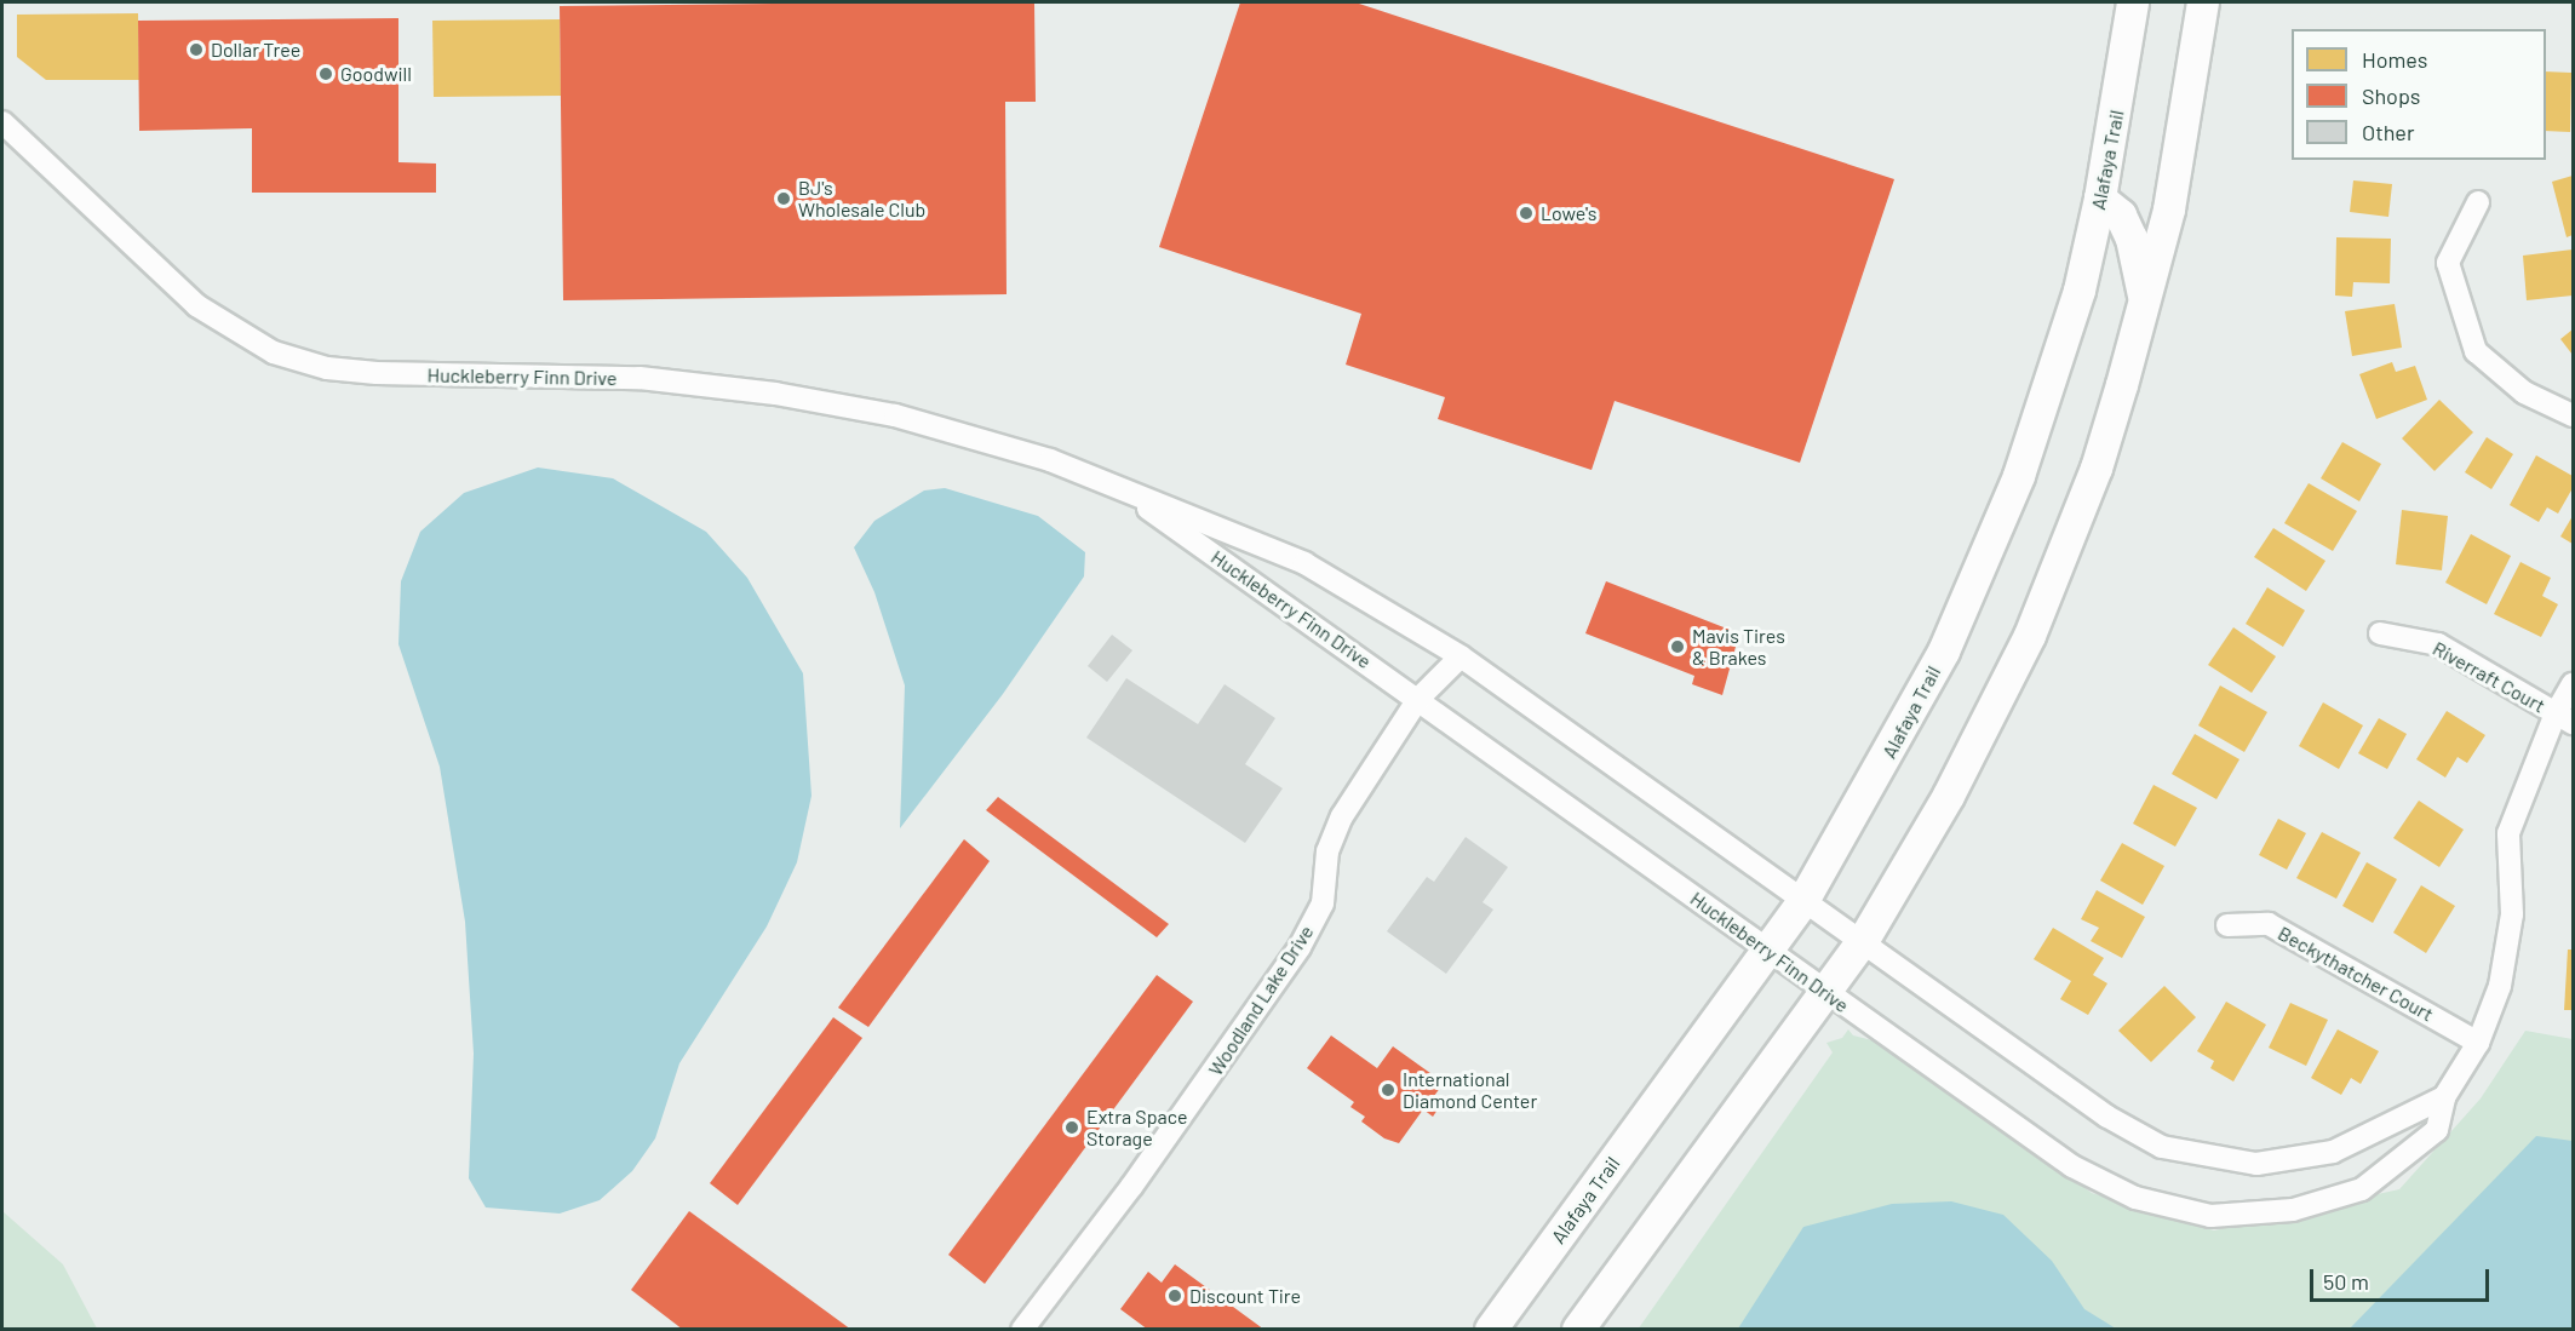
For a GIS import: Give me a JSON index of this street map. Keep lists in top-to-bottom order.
{
  "streets": {
    "main road": ["Alafaya Trail"],
    "street": [
      "Huckleberry Finn Drive",
      "Riverraft Court",
      "Beckythatcher Court",
      "Woodland Lake Drive"
    ]
  },
  "crossings": [
    ["Alafaya Trail", "Huckleberry Finn Drive"],
    ["Huckleberry Finn Drive", "Riverraft Court"],
    ["Huckleberry Finn Drive", "Beckythatcher Court"],
    ["Huckleberry Finn Drive", "Woodland Lake Drive"]
  ],
  "places": [
    "Dollar Tree",
    "Goodwill",
    "BJ's Wholesale Club",
    "Lowe's",
    "Mavis Tires & Brakes",
    "International Diamond Center",
    "Extra Space Storage",
    "Discount Tire"
  ],
  "legend": ["Homes", "Shops", "Other"],
  "scale_bar": "50 m"
}
